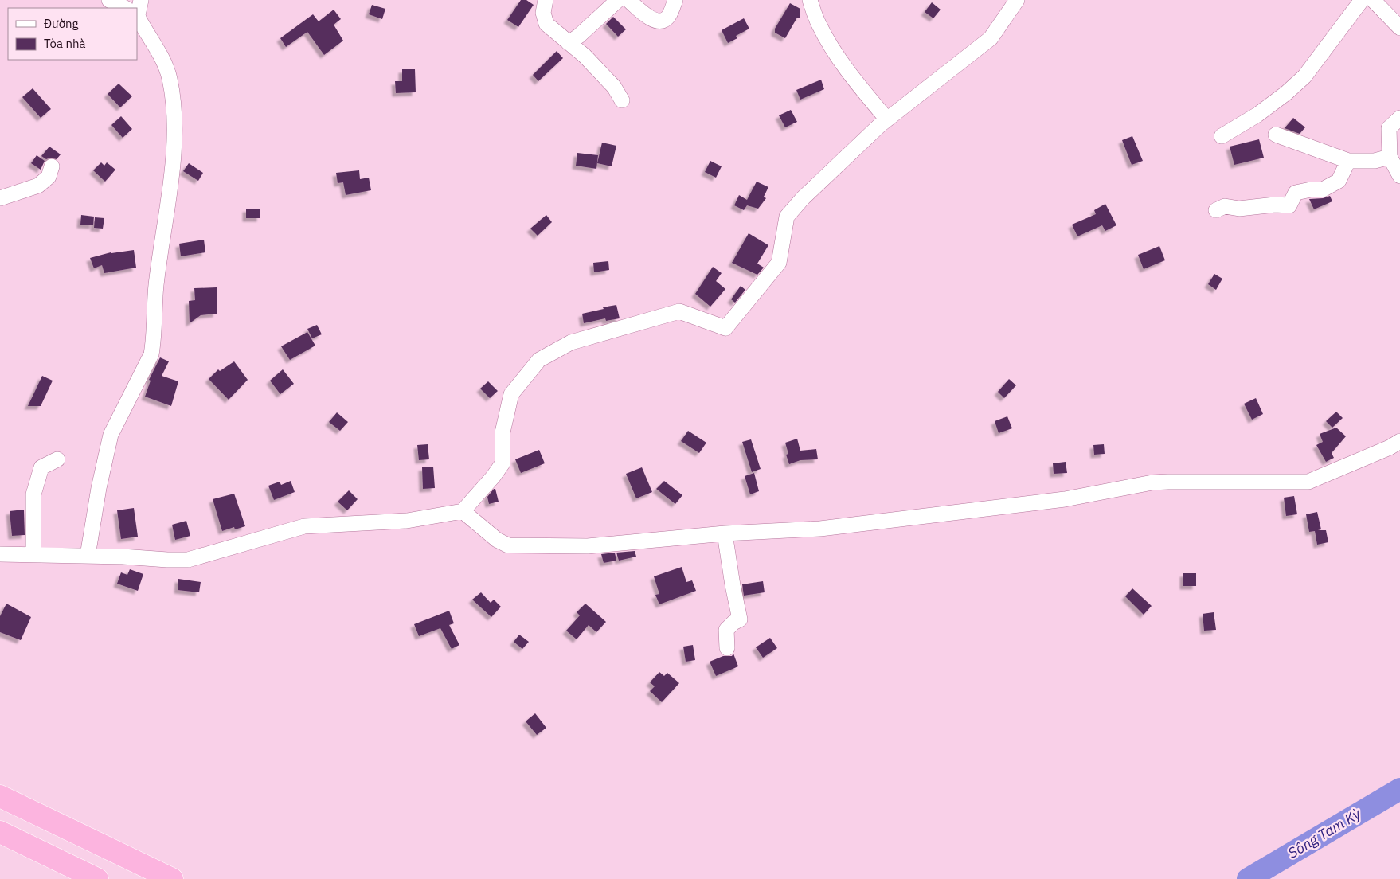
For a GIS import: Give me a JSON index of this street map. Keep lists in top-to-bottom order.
{
  "water": ["Sông Tam Kỳ"],
  "legend": ["Đường", "Tòa nhà"]
}
